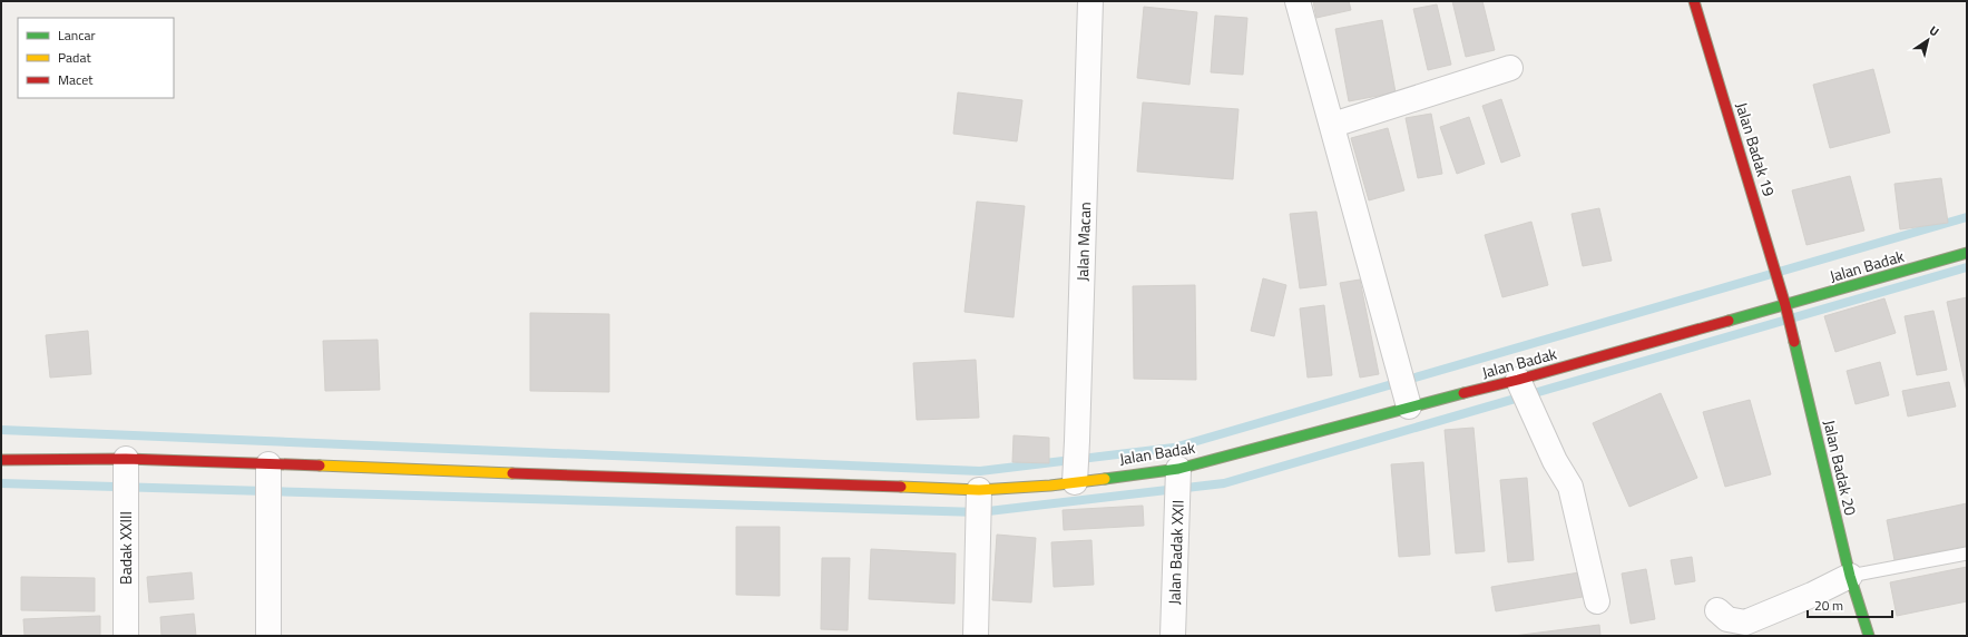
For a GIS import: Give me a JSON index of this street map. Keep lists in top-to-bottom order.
{
  "streets": {
    "street": [
      "Jalan Badak 19",
      "Jalan Macan",
      "Jalan Badak",
      "Jalan Badak 20",
      "Badak XXIII",
      "Jalan Badak XXII"
    ]
  },
  "crossings": [
    ["Jalan Badak 19", "Jalan Badak"],
    ["Jalan Badak 19", "Jalan Badak 20"],
    ["Jalan Macan", "Jalan Badak"],
    ["Jalan Badak", "Jalan Badak 20"],
    ["Jalan Badak", "Badak XXIII"],
    ["Jalan Badak", "Jalan Badak XXII"]
  ],
  "legend": ["Lancar", "Padat", "Macet"],
  "scale_bar": "20 m",
  "north": "top right"
}
